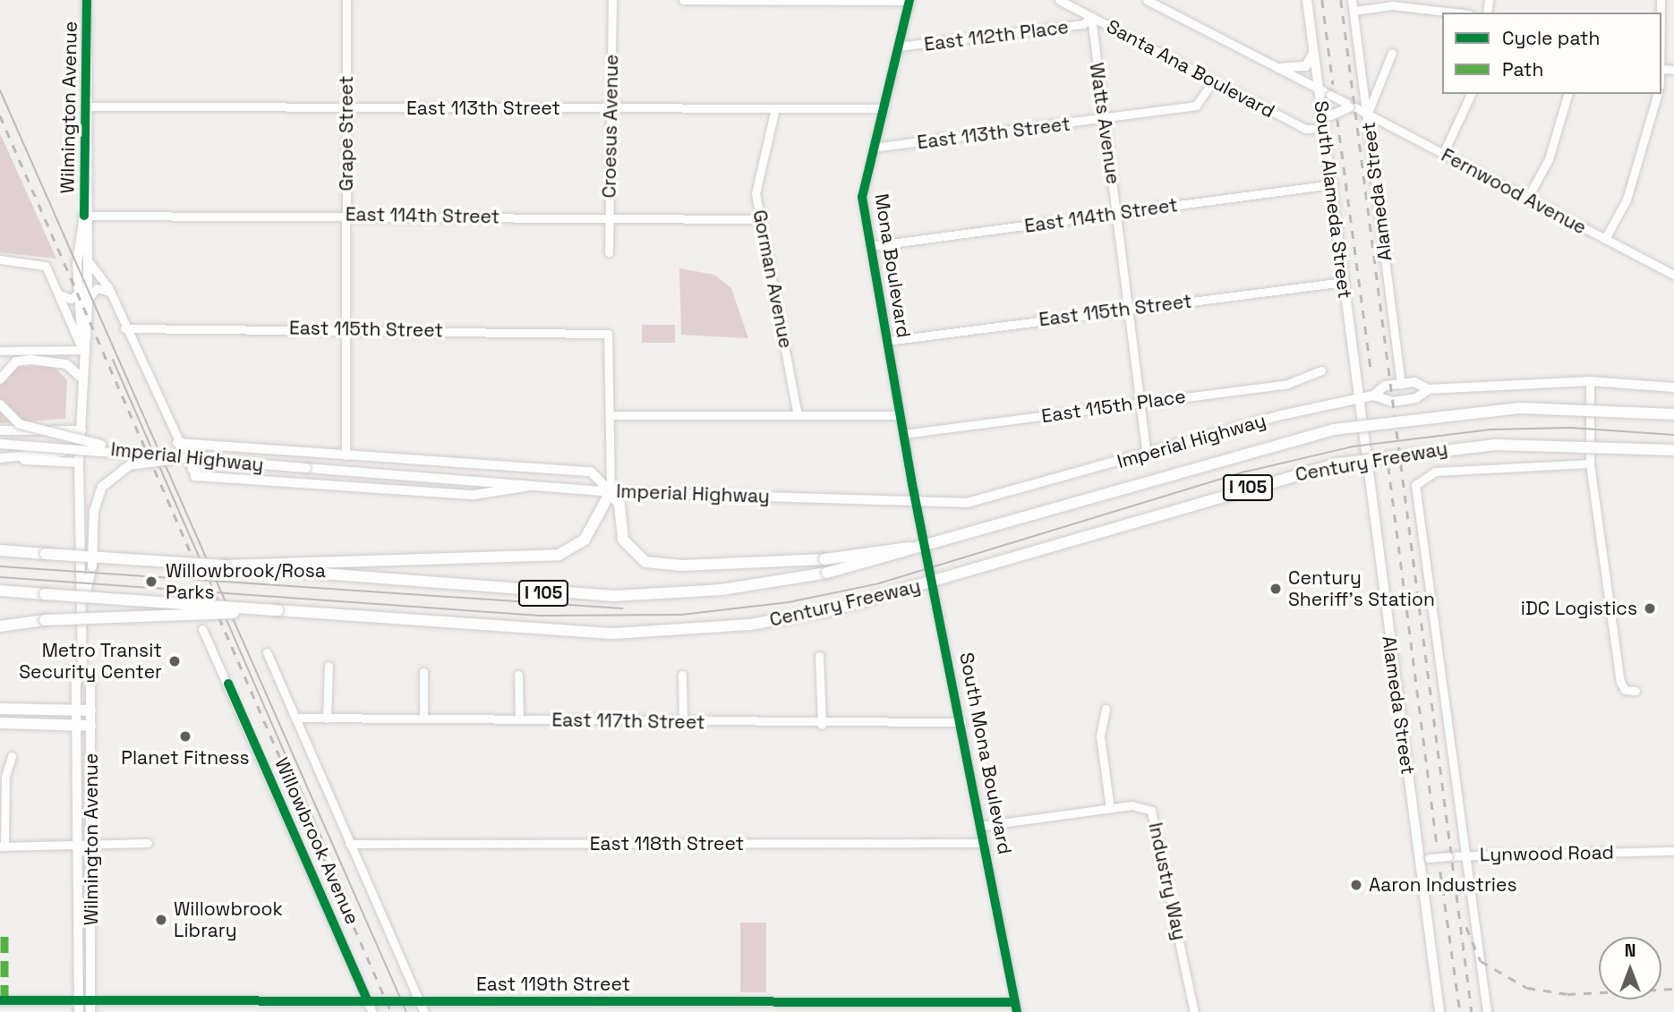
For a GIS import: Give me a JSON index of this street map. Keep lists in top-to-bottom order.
{
  "streets": {
    "highway": ["Century Freeway", "I 105"],
    "main road": [
      "Wilmington Avenue",
      "Alameda Street",
      "South Alameda Street",
      "Imperial Highway"
    ],
    "street": [
      "East 112th Place",
      "Santa Ana Boulevard",
      "East 113th Street",
      "Watts Avenue",
      "Croesus Avenue",
      "Grape Street",
      "Fernwood Avenue",
      "East 114th Street",
      "Mona Boulevard",
      "Gorman Avenue",
      "East 115th Street",
      "East 115th Place",
      "East 117th Street",
      "South Mona Boulevard",
      "Willowbrook Avenue",
      "East 118th Street",
      "Lynwood Road",
      "Industry Way",
      "East 119th Street"
    ]
  },
  "crossings": [
    ["East 112th Place", "Santa Ana Boulevard"],
    ["East 112th Place", "Watts Avenue"],
    ["East 112th Place", "Mona Boulevard"],
    ["Santa Ana Boulevard", "East 113th Street"],
    ["Santa Ana Boulevard", "Watts Avenue"],
    ["Santa Ana Boulevard", "South Alameda Street"],
    ["Wilmington Avenue", "East 113th Street"],
    ["Wilmington Avenue", "East 114th Street"],
    ["Wilmington Avenue", "East 119th Street"],
    ["East 113th Street", "Watts Avenue"],
    ["East 113th Street", "Croesus Avenue"],
    ["East 113th Street", "Grape Street"],
    ["East 113th Street", "Mona Boulevard"],
    ["East 113th Street", "Gorman Avenue"],
    ["Watts Avenue", "East 114th Street"],
    ["Watts Avenue", "East 115th Street"],
    ["Watts Avenue", "East 115th Place"],
    ["Watts Avenue", "Imperial Highway"],
    ["Croesus Avenue", "East 114th Street"],
    ["Grape Street", "East 114th Street"],
    ["Grape Street", "East 115th Street"],
    ["Alameda Street", "Fernwood Avenue"],
    ["Alameda Street", "South Alameda Street"],
    ["Alameda Street", "Imperial Highway"],
    ["Alameda Street", "Lynwood Road"],
    ["South Alameda Street", "East 114th Street"],
    ["South Alameda Street", "East 115th Street"],
    ["South Alameda Street", "Imperial Highway"],
    ["East 114th Street", "Mona Boulevard"],
    ["East 114th Street", "Gorman Avenue"],
    ["Mona Boulevard", "East 115th Street"],
    ["Mona Boulevard", "East 115th Place"],
    ["Mona Boulevard", "Imperial Highway"],
    ["Mona Boulevard", "South Mona Boulevard"],
    ["Imperial Highway", "South Mona Boulevard"],
    ["East 117th Street", "South Mona Boulevard"],
    ["East 117th Street", "Willowbrook Avenue"],
    ["South Mona Boulevard", "East 118th Street"],
    ["South Mona Boulevard", "Industry Way"],
    ["South Mona Boulevard", "East 119th Street"],
    ["Willowbrook Avenue", "East 118th Street"],
    ["Willowbrook Avenue", "East 119th Street"]
  ],
  "places": [
    "Willowbrook/Rosa Parks",
    "Century Sheriff's Station",
    "iDC Logistics",
    "Metro Transit Security Center",
    "Planet Fitness",
    "Aaron Industries",
    "Willowbrook Library"
  ],
  "legend": ["Cycle path", "Path"],
  "north": "top"
}
